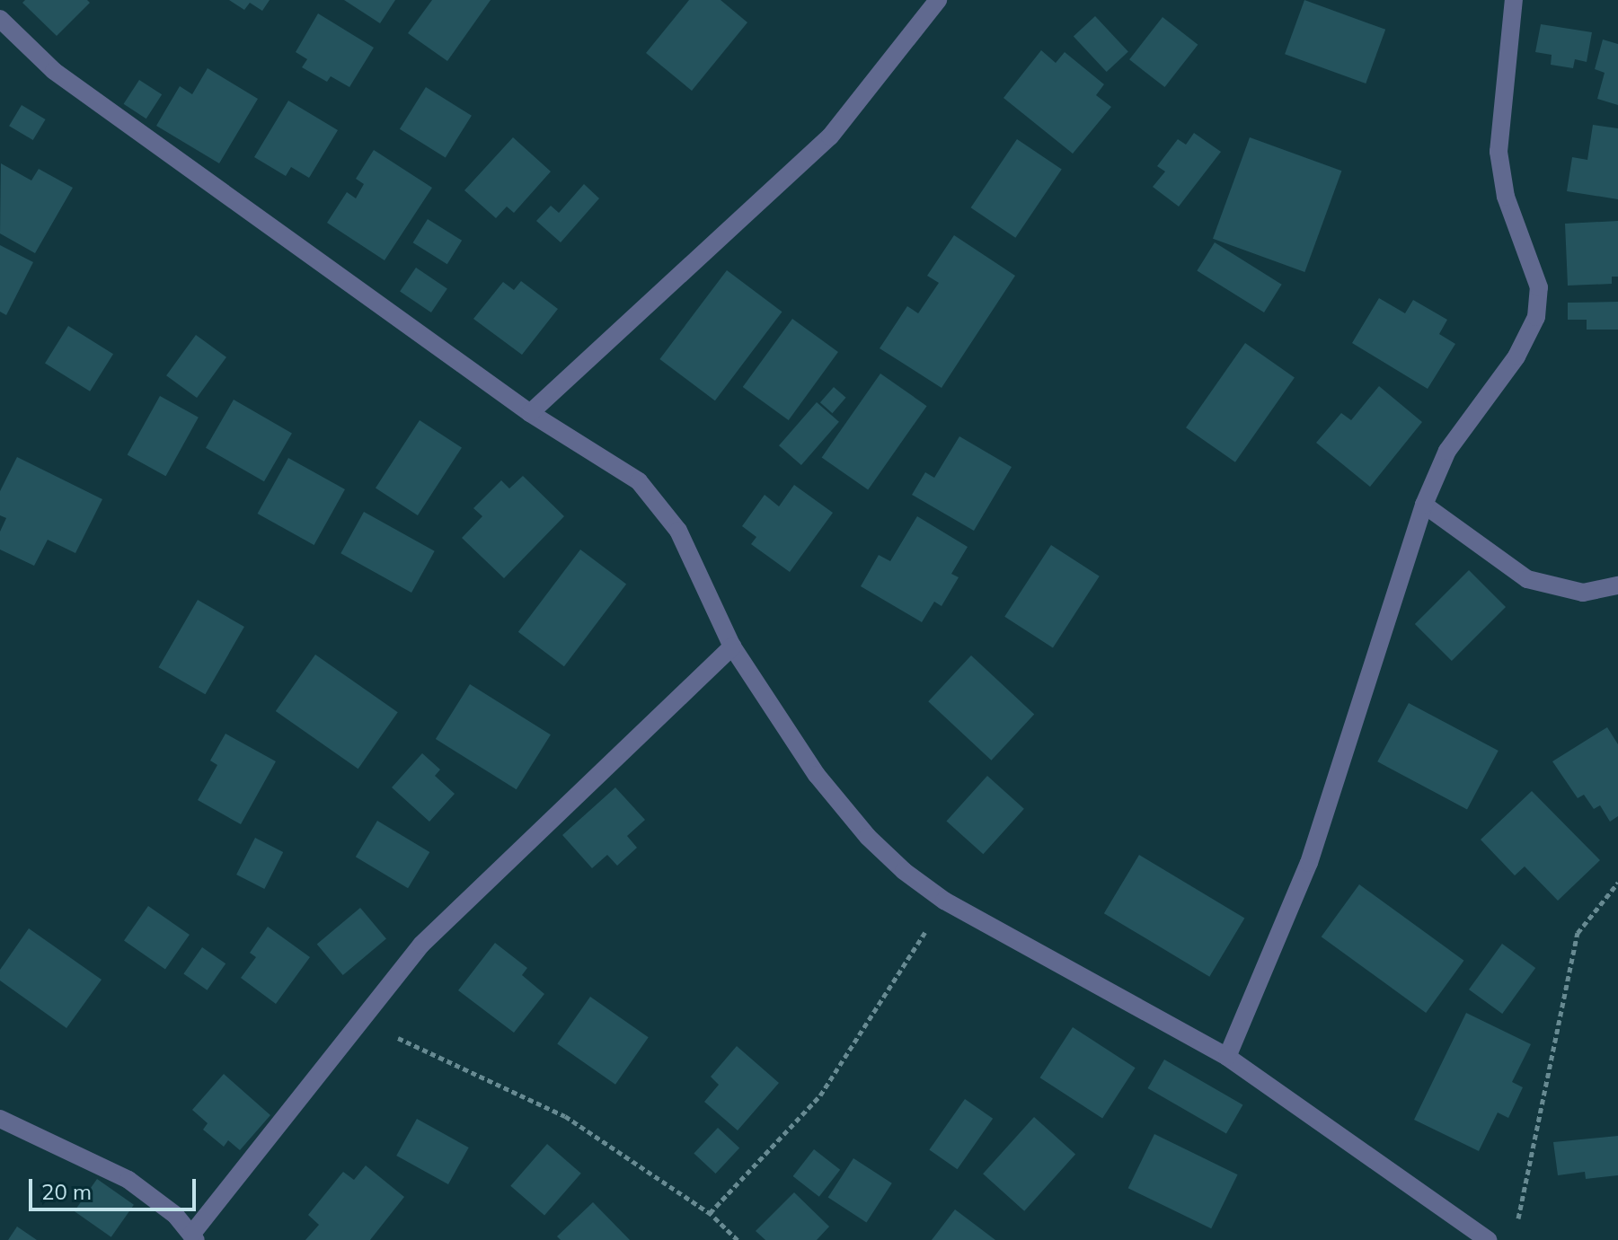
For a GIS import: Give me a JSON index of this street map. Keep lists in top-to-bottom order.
{
  "scale_bar": "20 m"
}
